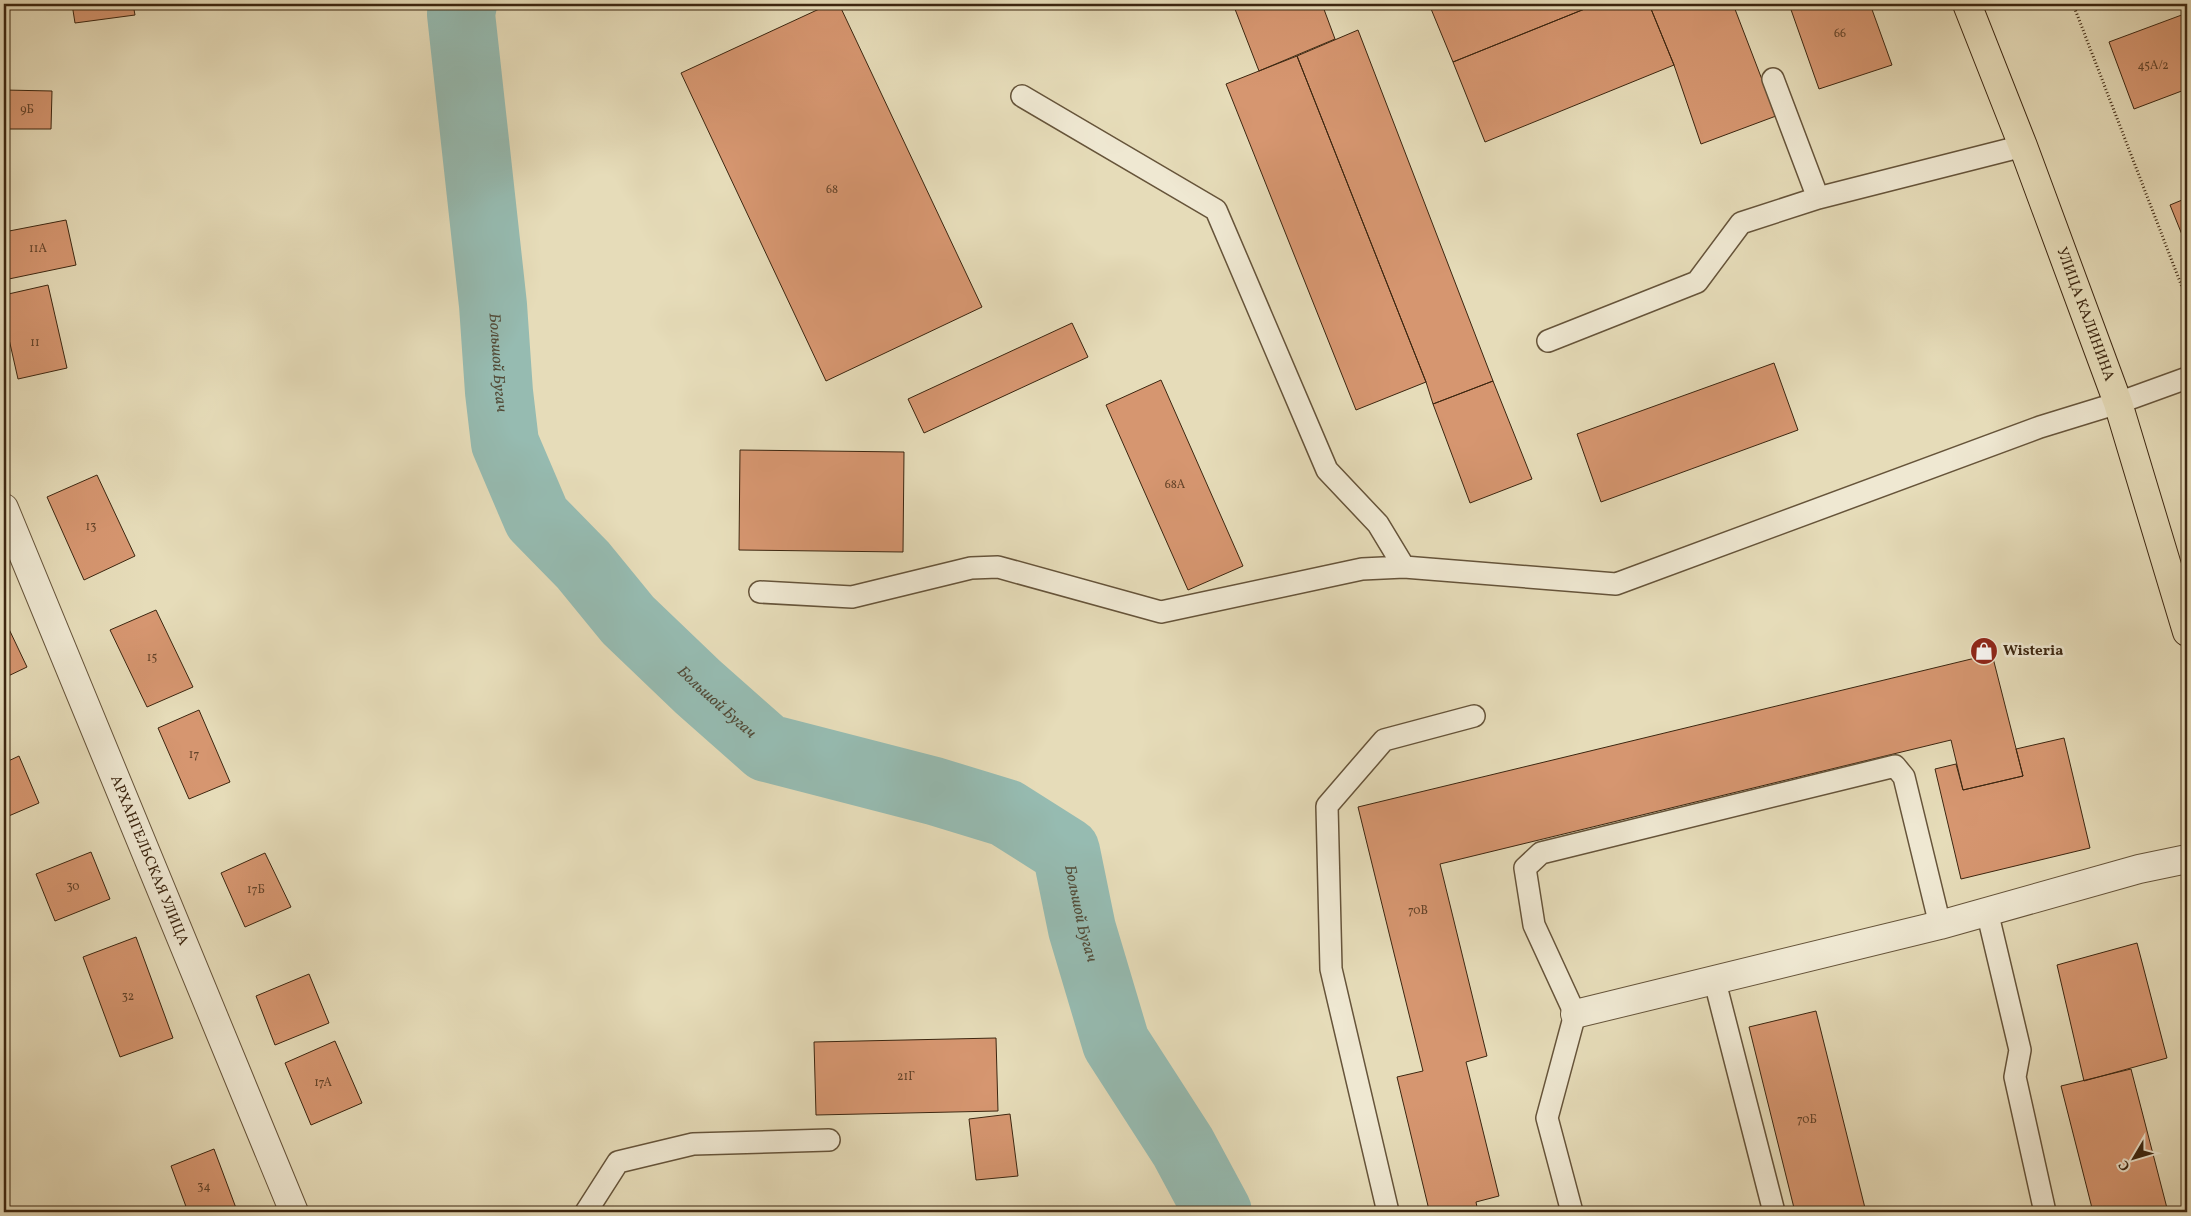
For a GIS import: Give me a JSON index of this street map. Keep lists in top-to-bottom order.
{
  "streets": {
    "main road": ["УЛИЦА КАЛИНИНА"],
    "street": ["АРХАНГЕЛЬСКАЯ УЛИЦА"]
  },
  "water": ["Большой Бугач"],
  "places": {
    "shop": ["Wisteria"]
  },
  "house_numbers": [
    "66",
    "45А/2",
    "9Б",
    "68",
    "11А",
    "11",
    "68А",
    "13",
    "15",
    "17",
    "30",
    "17Б",
    "70В",
    "32",
    "21Г",
    "17А",
    "70Б",
    "34"
  ],
  "north": "bottom left"
}
